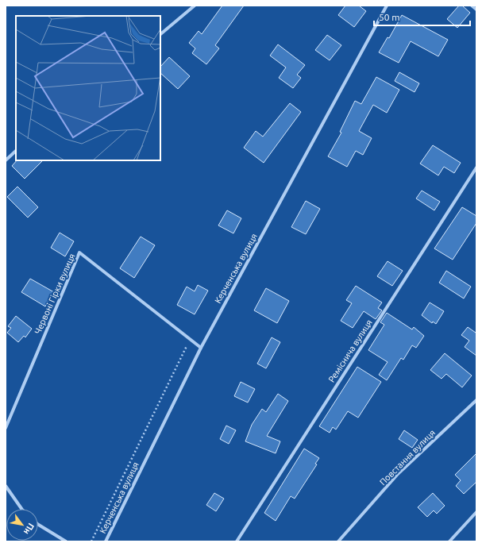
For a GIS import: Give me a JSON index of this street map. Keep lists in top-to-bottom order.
{
  "streets": {
    "street": [
      "Керченська вулиця",
      "Червоні Гірки вулиця",
      "Реміснича вулиця",
      "Повстання вулиця"
    ]
  },
  "crossings": [
    ["Керченська вулиця", "Червоні Гірки вулиця"]
  ],
  "scale_bar": "50 m",
  "north": "bottom right"
}
